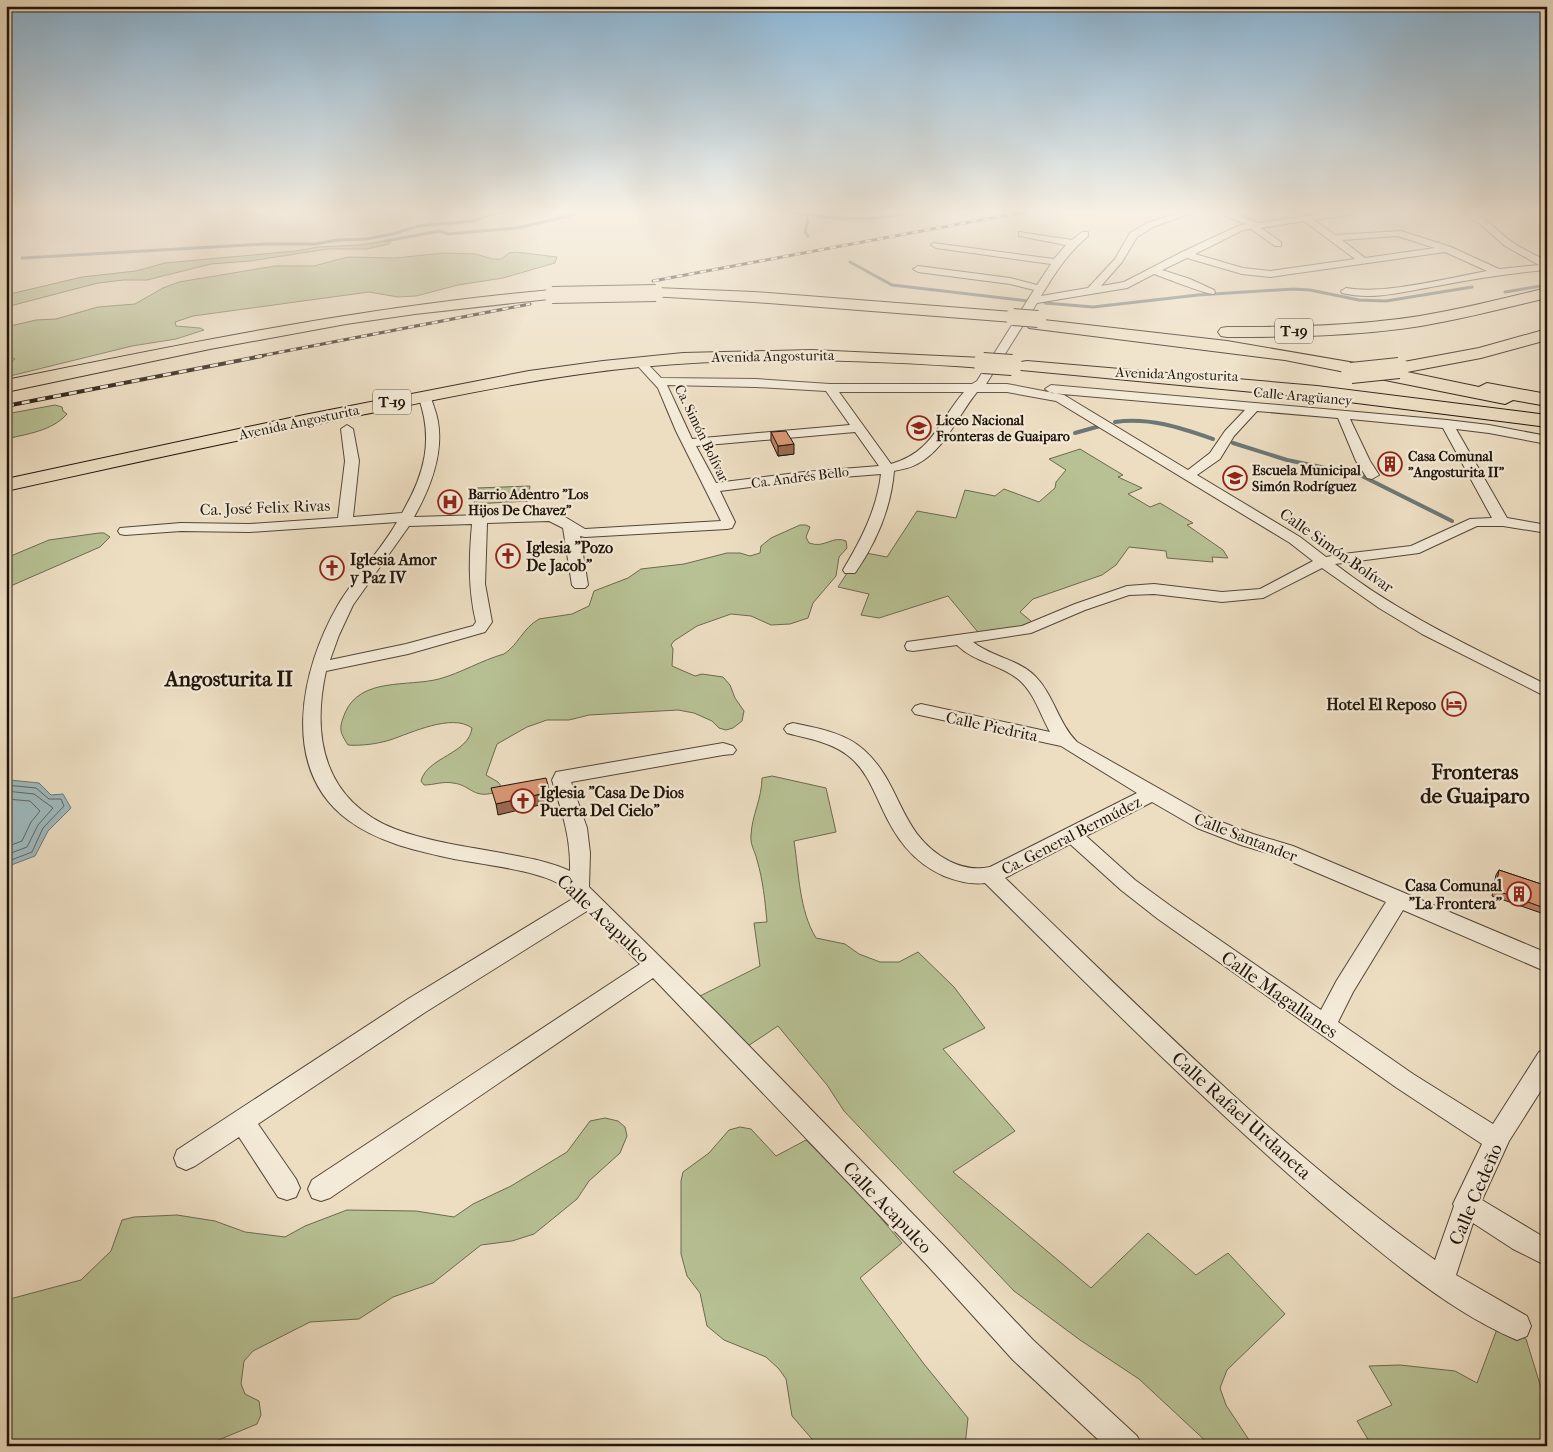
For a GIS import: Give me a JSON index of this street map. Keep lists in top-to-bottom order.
{
  "streets": {
    "highway": ["T-19", "Avenida Angosturita"],
    "street": [
      "Calle Aragüaney",
      "Ca. Simón Bolívar",
      "Ca. Andrés Bello",
      "Ca. José Felix Rivas",
      "Calle Simón Bolívar",
      "Calle Piedrita",
      "Ca. General Bermúdez",
      "Calle Santander",
      "Calle Acapulco",
      "Calle Magallanes",
      "Calle Rafael Urdaneta",
      "Calle Cedeño"
    ]
  },
  "crossings": [
    ["Avenida Angosturita", "Ca. Simón Bolívar"],
    ["Avenida Angosturita", "Calle Acapulco"],
    ["Calle Aragüaney", "Ca. Simón Bolívar"],
    ["Calle Aragüaney", "Ca. Andrés Bello"],
    ["Calle Aragüaney", "Calle Simón Bolívar"],
    ["Ca. Simón Bolívar", "Ca. Andrés Bello"],
    ["Ca. Simón Bolívar", "Ca. José Felix Rivas"],
    ["Ca. José Felix Rivas", "Calle Acapulco"],
    ["Calle Piedrita", "Calle Santander"],
    ["Ca. General Bermúdez", "Calle Santander"],
    ["Ca. General Bermúdez", "Calle Magallanes"],
    ["Ca. General Bermúdez", "Calle Rafael Urdaneta"],
    ["Calle Magallanes", "Calle Cedeño"],
    ["Calle Rafael Urdaneta", "Calle Cedeño"]
  ],
  "districts": ["Angosturita II", "Fronteras de Guaiparo"],
  "places": {
    "school or university": ["Liceo Nacional Fronteras de Guaiparo", "Escuela Municipal Simón Rodríguez"],
    "building": ["Casa Comunal \"Angosturita II\"", "Casa Comunal \"La Frontera\""],
    "hospital": ["Barrio Adentro \"Los Hijos De Chavez\""],
    "church": ["Iglesia \"Pozo De Jacob\"", "Iglesia Amor y Paz IV", "Iglesia \"Casa De Dios Puerta Del Cielo\""],
    "hotel": ["Hotel El Reposo"]
  }
}
